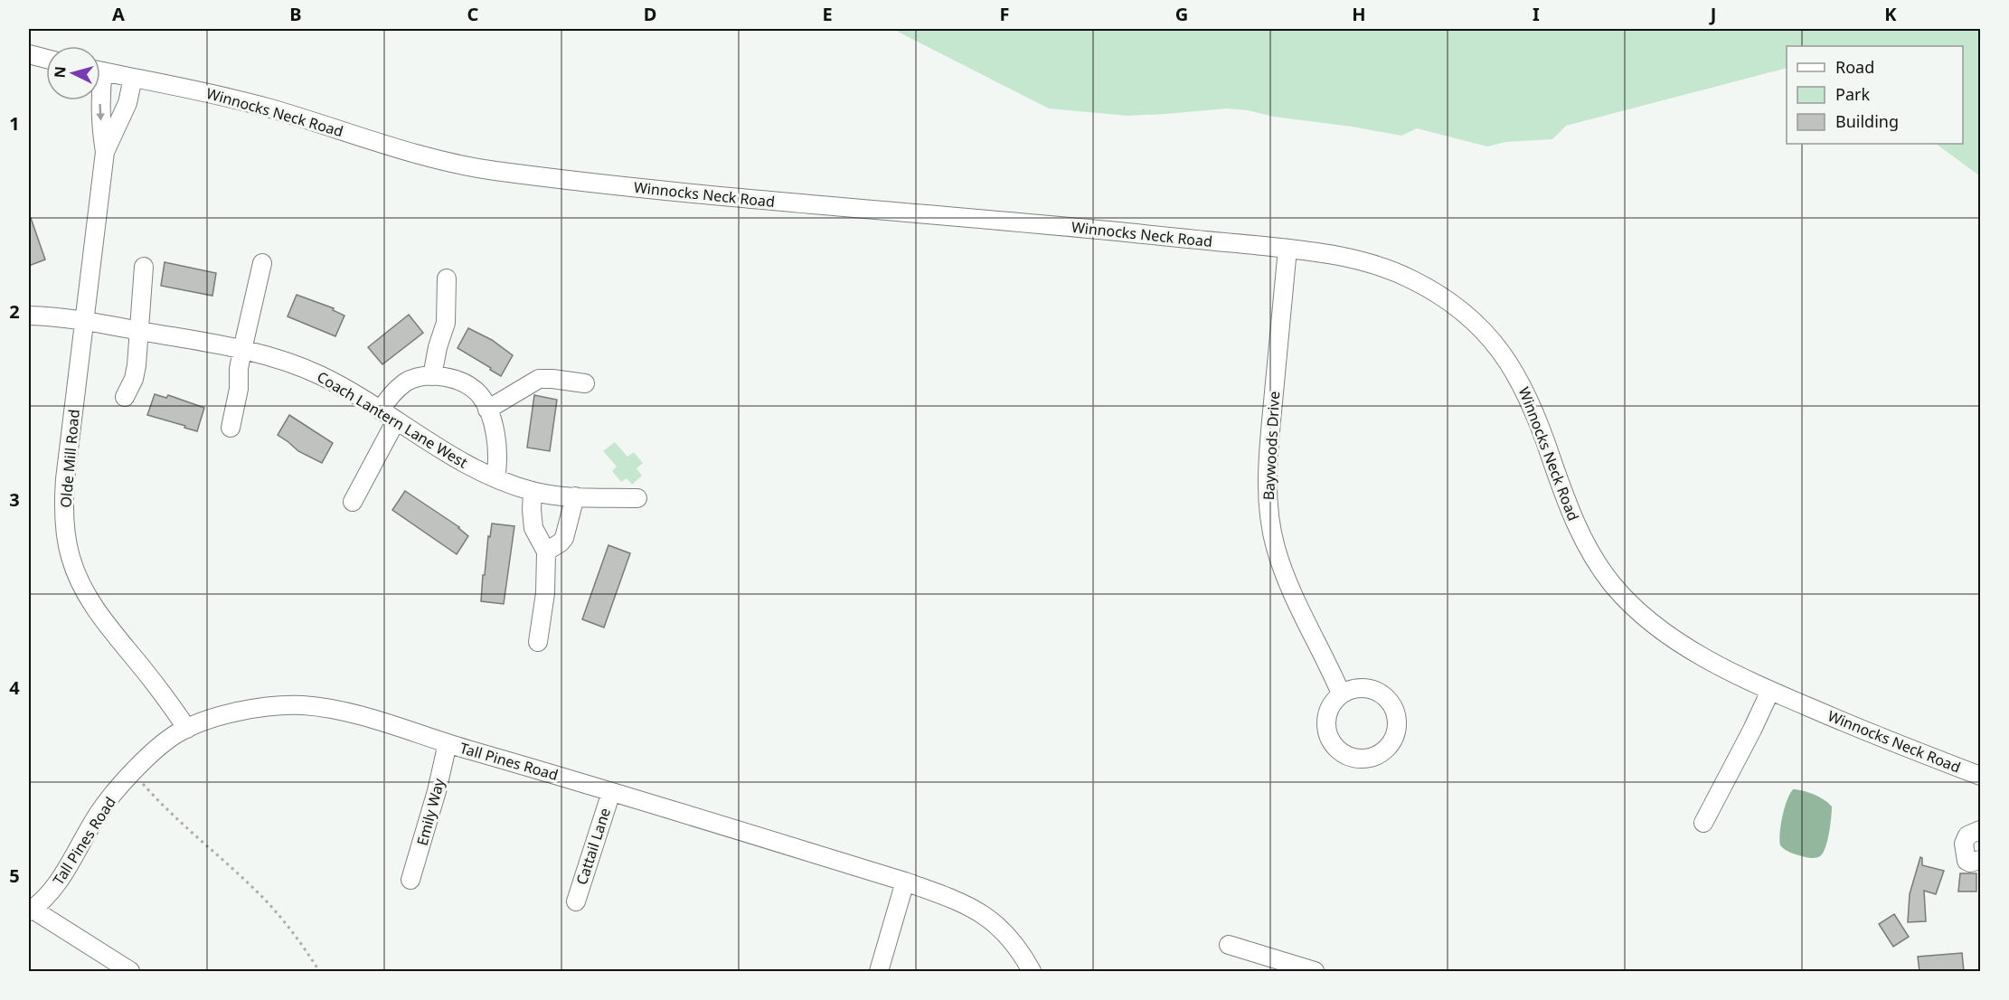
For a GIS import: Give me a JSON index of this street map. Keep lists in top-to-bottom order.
{
  "streets": {
    "street": [
      "Winnocks Neck Road",
      "Coach Lantern Lane West",
      "Baywoods Drive",
      "Olde Mill Road",
      "Tall Pines Road",
      "Emily Way",
      "Cattail Lane"
    ]
  },
  "crossings": [
    ["Winnocks Neck Road", "Baywoods Drive"],
    ["Winnocks Neck Road", "Olde Mill Road"],
    ["Coach Lantern Lane West", "Olde Mill Road"],
    ["Olde Mill Road", "Tall Pines Road"],
    ["Tall Pines Road", "Emily Way"],
    ["Tall Pines Road", "Cattail Lane"]
  ],
  "legend": ["Road", "Park", "Building"],
  "north": "left",
  "grid": {
    "columns": [
      "A",
      "B",
      "C",
      "D",
      "E",
      "F",
      "G",
      "H",
      "I",
      "J",
      "K"
    ],
    "rows": [
      "1",
      "2",
      "3",
      "4",
      "5"
    ]
  }
}
